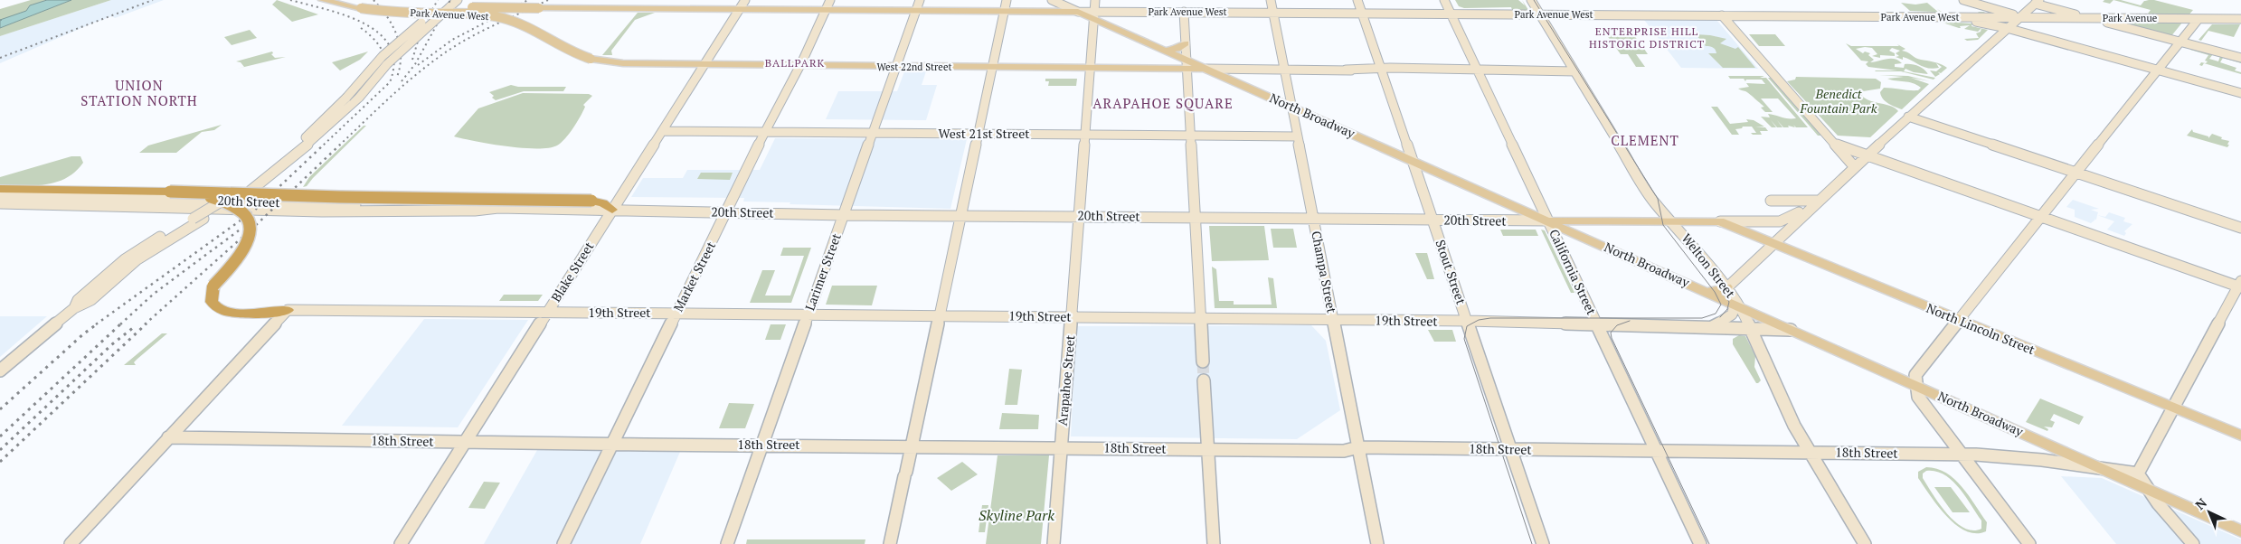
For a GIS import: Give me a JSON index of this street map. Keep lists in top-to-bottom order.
{
  "streets": {
    "main road": [
      "Park Avenue West",
      "West 22nd Street",
      "North Broadway",
      "20th Street",
      "North Lincoln Street"
    ],
    "street": [
      "Park Avenue",
      "West 21st Street",
      "Welton Street",
      "Blake Street",
      "Larimer Street",
      "Champa Street",
      "Stout Street",
      "California Street",
      "Market Street",
      "19th Street",
      "Arapahoe Street",
      "18th Street"
    ]
  },
  "crossings": [
    ["Park Avenue West", "Park Avenue"],
    ["Park Avenue West", "West 22nd Street"],
    ["Park Avenue West", "Welton Street"],
    ["Park Avenue West", "Blake Street"],
    ["Park Avenue West", "Larimer Street"],
    ["Park Avenue West", "Champa Street"],
    ["Park Avenue West", "Stout Street"],
    ["Park Avenue West", "California Street"],
    ["Park Avenue West", "Market Street"],
    ["Park Avenue West", "Arapahoe Street"],
    ["West 22nd Street", "North Broadway"],
    ["West 22nd Street", "Blake Street"],
    ["West 22nd Street", "Larimer Street"],
    ["West 22nd Street", "Market Street"],
    ["West 22nd Street", "Arapahoe Street"],
    ["North Broadway", "20th Street"],
    ["North Broadway", "Welton Street"],
    ["North Broadway", "Champa Street"],
    ["North Broadway", "Stout Street"],
    ["North Broadway", "California Street"],
    ["North Broadway", "19th Street"],
    ["North Broadway", "18th Street"],
    ["West 21st Street", "Blake Street"],
    ["West 21st Street", "Larimer Street"],
    ["West 21st Street", "Champa Street"],
    ["West 21st Street", "Market Street"],
    ["West 21st Street", "Arapahoe Street"],
    ["20th Street", "Welton Street"],
    ["20th Street", "Blake Street"],
    ["20th Street", "Larimer Street"],
    ["20th Street", "Champa Street"],
    ["20th Street", "Stout Street"],
    ["20th Street", "California Street"],
    ["20th Street", "Market Street"],
    ["20th Street", "North Lincoln Street"],
    ["20th Street", "Arapahoe Street"],
    ["Welton Street", "19th Street"],
    ["Welton Street", "18th Street"],
    ["Blake Street", "19th Street"],
    ["Blake Street", "18th Street"],
    ["Larimer Street", "19th Street"],
    ["Larimer Street", "18th Street"],
    ["Champa Street", "19th Street"],
    ["Champa Street", "18th Street"],
    ["Stout Street", "19th Street"],
    ["Stout Street", "18th Street"],
    ["California Street", "19th Street"],
    ["California Street", "18th Street"],
    ["Market Street", "19th Street"],
    ["Market Street", "18th Street"],
    ["19th Street", "Arapahoe Street"],
    ["Arapahoe Street", "18th Street"]
  ],
  "districts": [
    "ENTERPRISE HILL HISTORIC DISTRICT",
    "BALLPARK",
    "UNION STATION NORTH",
    "ARAPAHOE SQUARE",
    "CLEMENT"
  ],
  "parks": ["Benedict Fountain Park", "Skyline Park"],
  "north": "top left"
}
